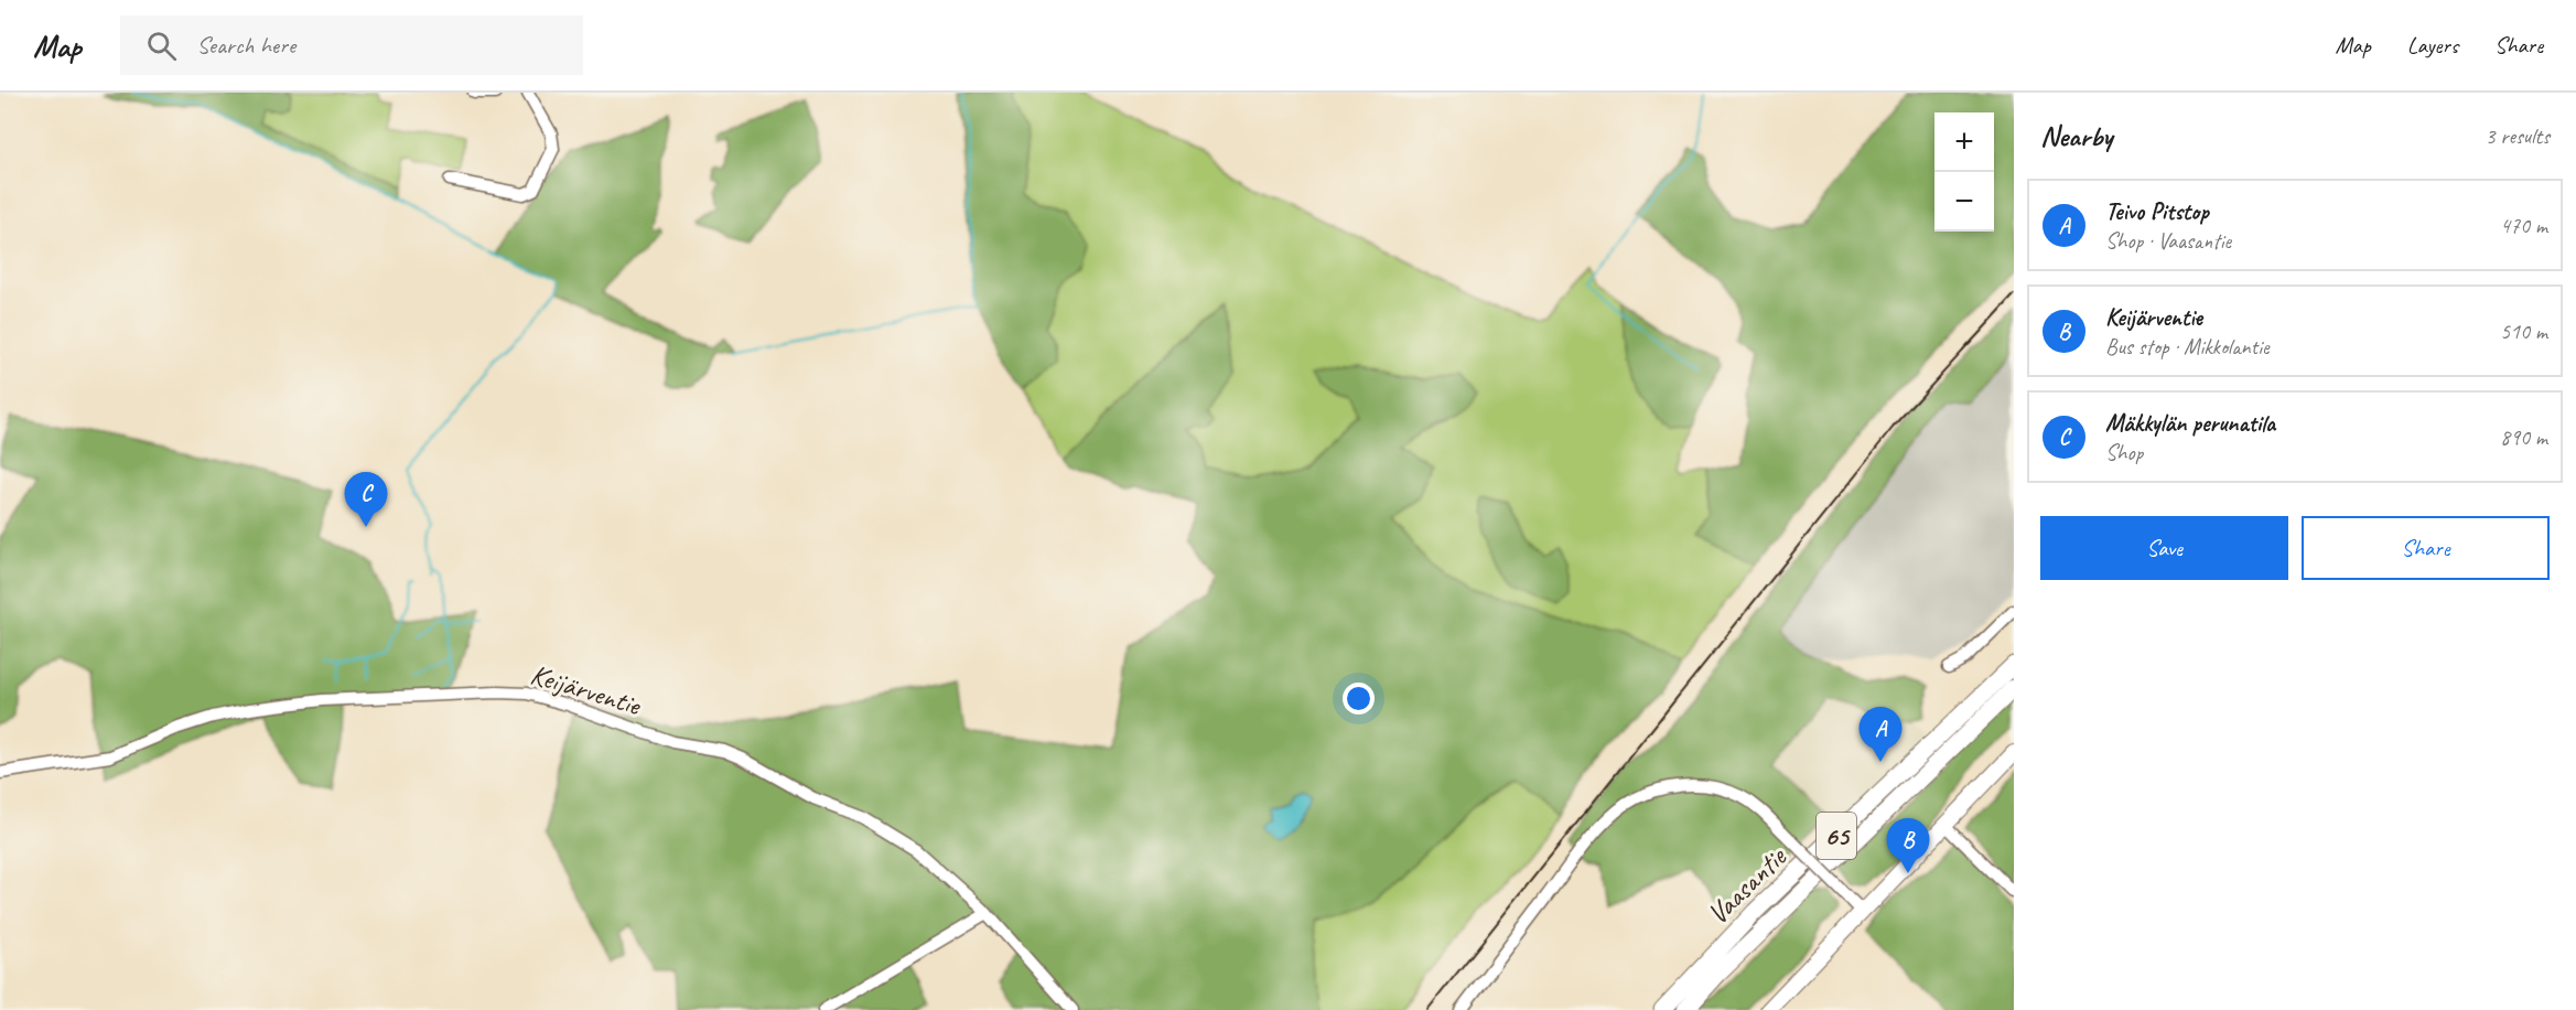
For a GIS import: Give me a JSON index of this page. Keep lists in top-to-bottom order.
{
  "streets": {
    "highway": ["65", "Vaasantie"],
    "street": ["Keijärventie"]
  },
  "page": {
    "header": "Map",
    "search": "Search here",
    "nav": ["Map", "Layers", "Share"],
    "heading": ["Nearby", "3 results"],
    "map_buttons": ["+", "−"],
    "list": [
      {
        "mark": "A",
        "name": "Teivo Pitstop",
        "note": "Shop · Vaasantie",
        "value": "470 m"
      },
      {
        "mark": "B",
        "name": "Keijärventie",
        "note": "Bus stop · Mikkolantie",
        "value": "510 m"
      },
      {
        "mark": "C",
        "name": "Mäkkylän perunatila",
        "note": "Shop",
        "value": "890 m"
      }
    ],
    "pins": ["C", "A", "B"],
    "buttons": ["Save", "Share"]
  }
}
